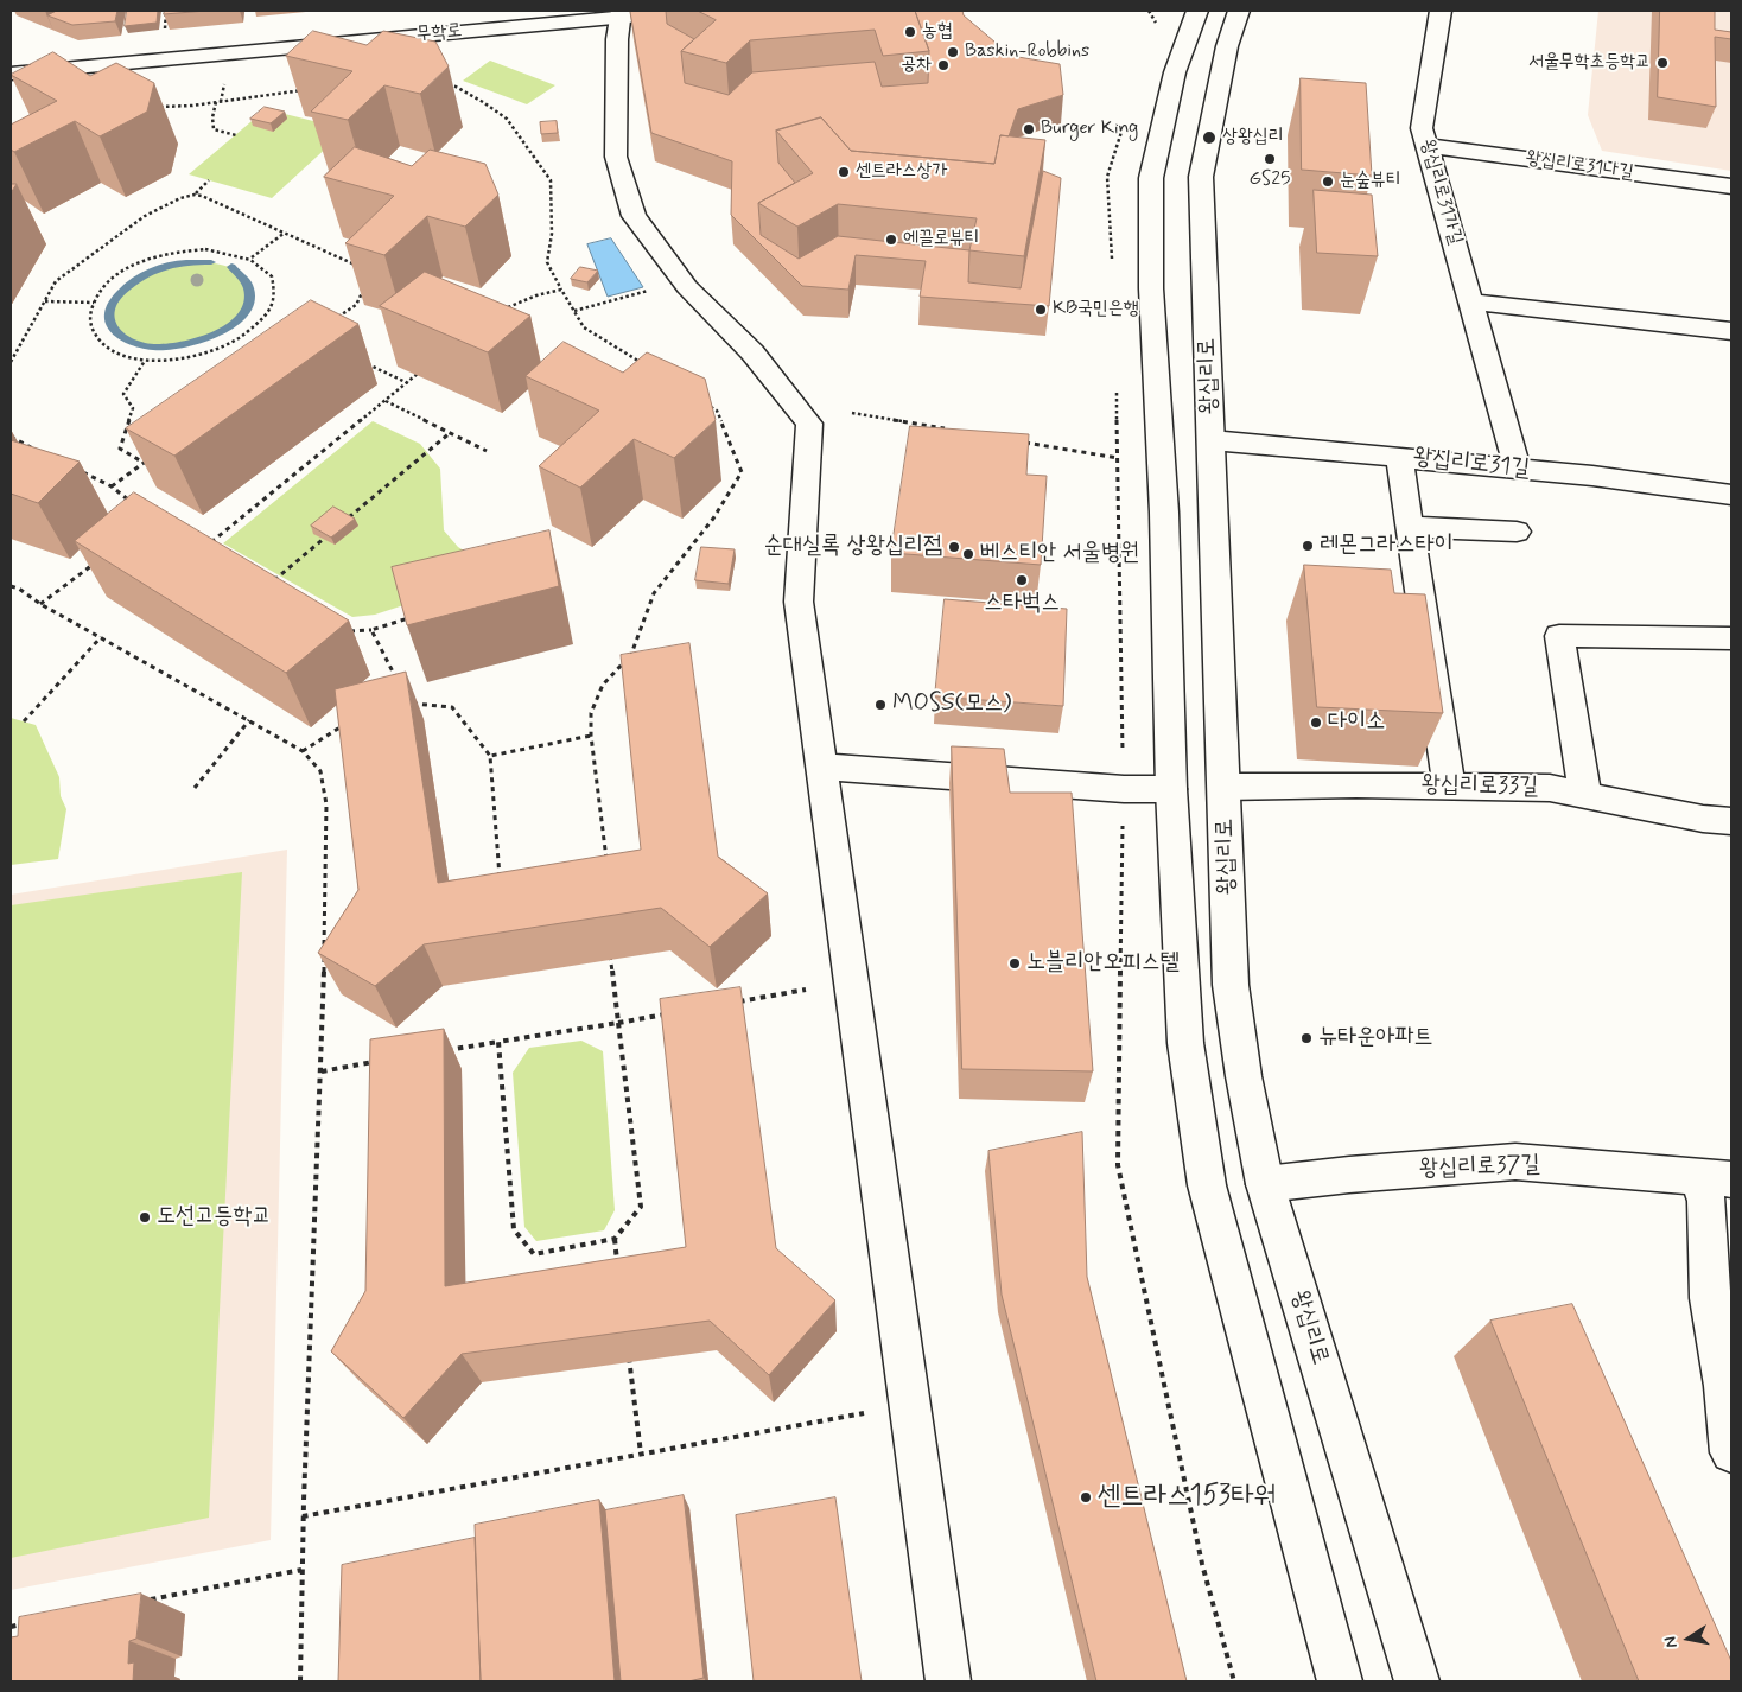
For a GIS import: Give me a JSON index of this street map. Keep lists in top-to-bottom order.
{
  "streets": {
    "street": [
      "무학로",
      "왕십리로31나길",
      "왕십리로31가길",
      "왕십리로",
      "왕십리로31길",
      "왕십리로33길",
      "왕십리로37길"
    ]
  },
  "crossings": [
    ["왕십리로31나길", "왕십리로31가길"],
    ["왕십리로31가길", "왕십리로31길"],
    ["왕십리로", "왕십리로31길"],
    ["왕십리로", "왕십리로33길"],
    ["왕십리로", "왕십리로37길"]
  ],
  "places": [
    "농협",
    "Baskin-Robbins",
    "서울무학초등학교",
    "공차",
    "Burger King",
    "상왕십리",
    "GS25",
    "센트라스상가",
    "눈숲뷰티",
    "에끌로뷰티",
    "KB국민은행",
    "레몬그라스타이",
    "순대실록 상왕십리점",
    "베스티안 서울병원",
    "스타벅스",
    "MOSS(모스)",
    "다이소",
    "노블리안오피스텔",
    "뉴타운아파트",
    "도선고등학교",
    "센트라스153타워"
  ],
  "north": "left"
}
